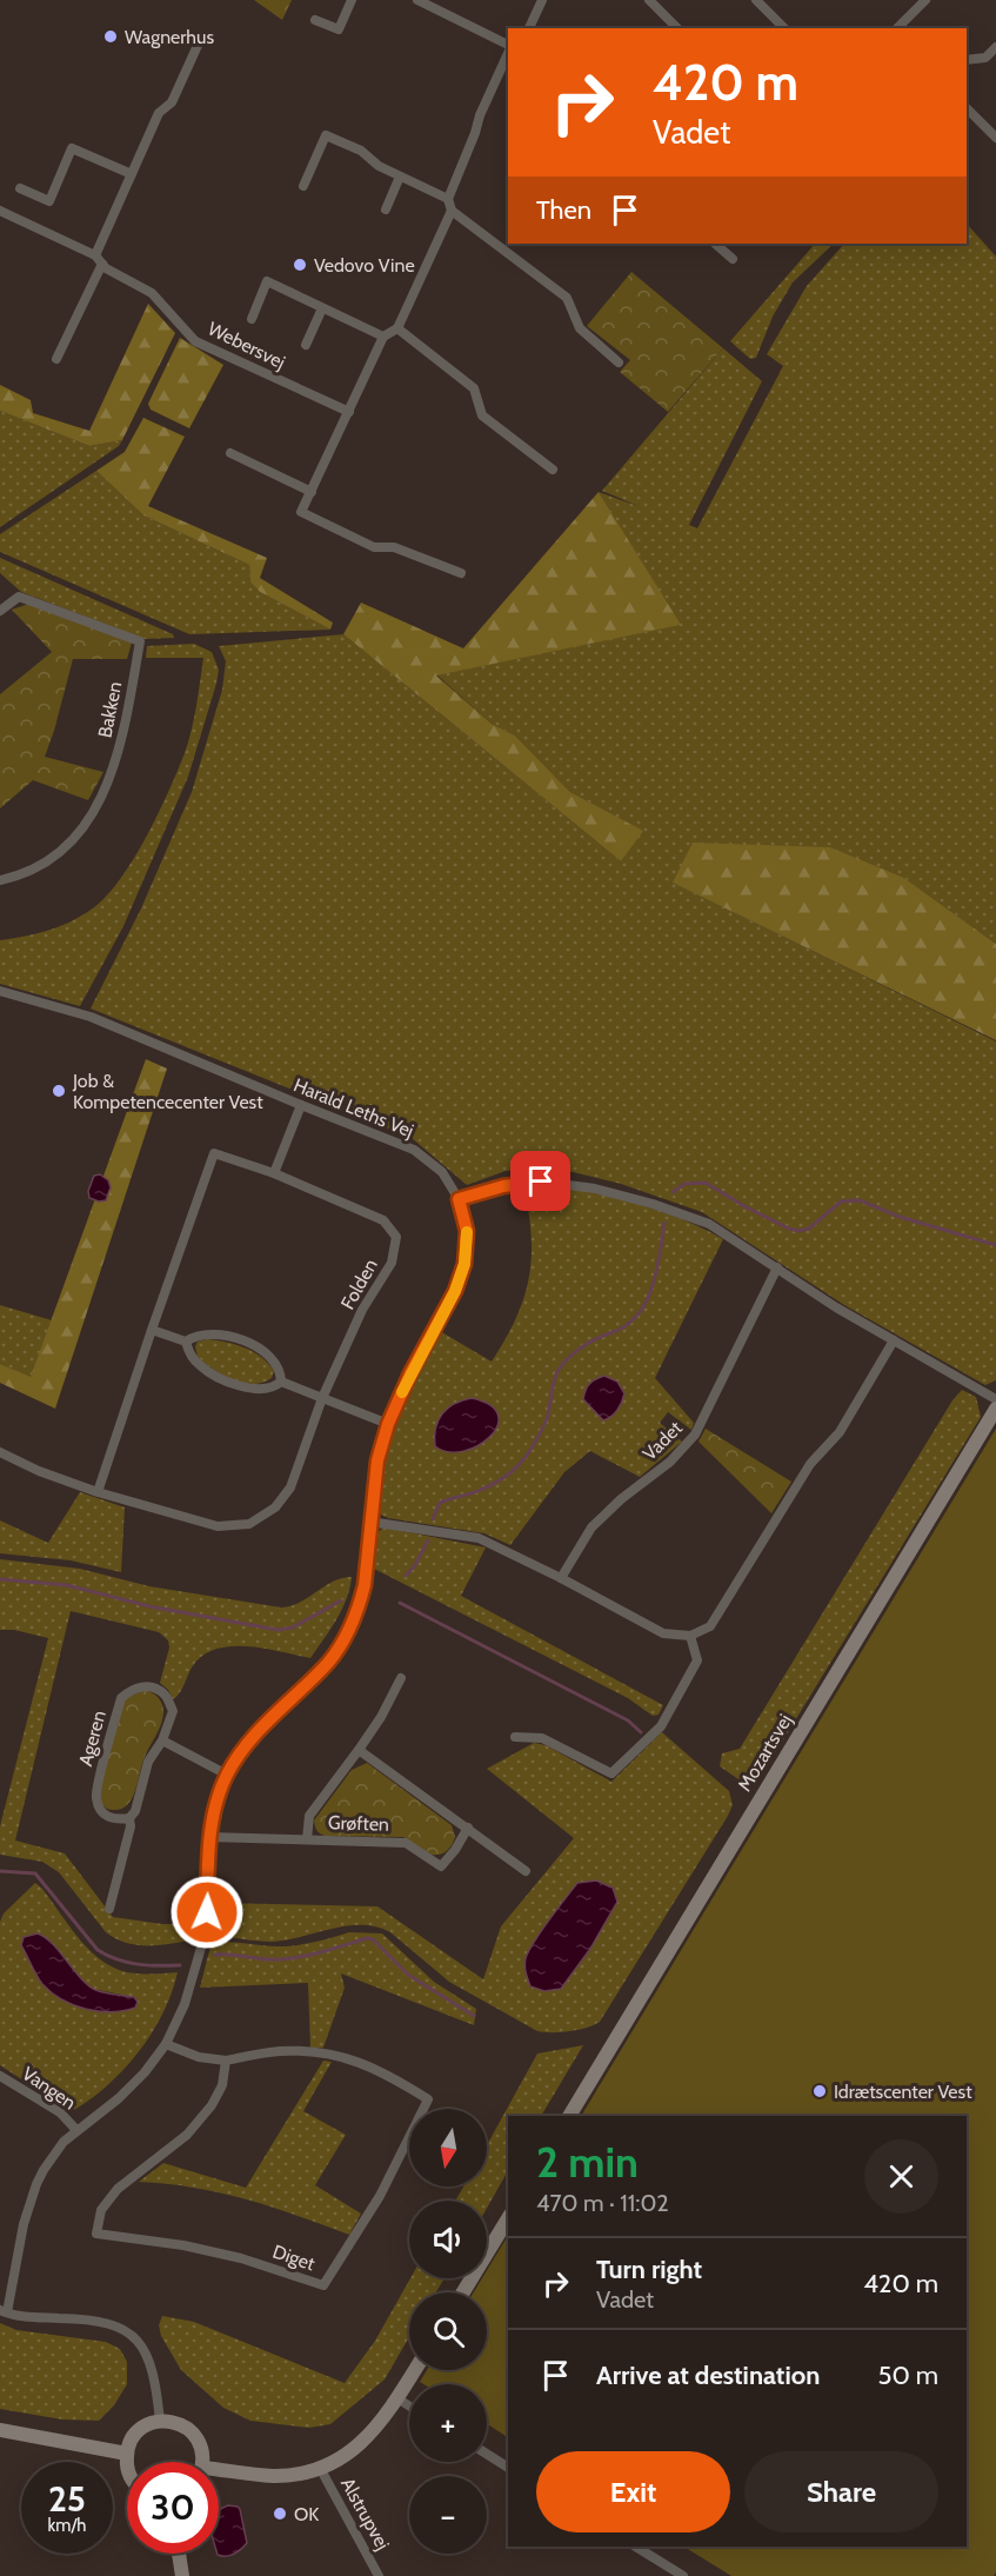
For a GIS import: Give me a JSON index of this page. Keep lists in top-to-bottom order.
{
  "streets": {
    "street": [
      "Webersvej",
      "Bakken",
      "Harald Leths Vej",
      "Folden",
      "Vadet",
      "Ageren",
      "Mozartsvej",
      "Grøften",
      "Vangen",
      "Diget",
      "Alstrupvej"
    ]
  },
  "crossings": [
    ["Harald Leths Vej", "Grøften"],
    ["Harald Leths Vej", "Vangen"],
    ["Harald Leths Vej", "Diget"]
  ],
  "places": [
    "Wagnerhus",
    "Vedovo Vine",
    "Job & Kompetencecenter Vest",
    "Idrætscenter Vest",
    "OK"
  ],
  "north": "bottom",
  "page": {
    "turn": ["420 m", "Vadet"],
    "then": "Then",
    "map_buttons": ["+", "−"],
    "heading": ["2 min", "470 m · 11:02"],
    "list": [
      {
        "name": "Turn right",
        "note": "Vadet",
        "value": "420 m"
      },
      {
        "name": "Arrive at destination",
        "value": "50 m"
      }
    ],
    "buttons": ["Exit", "Share"],
    "speed": "25 km/h",
    "limit": "30"
  }
}
